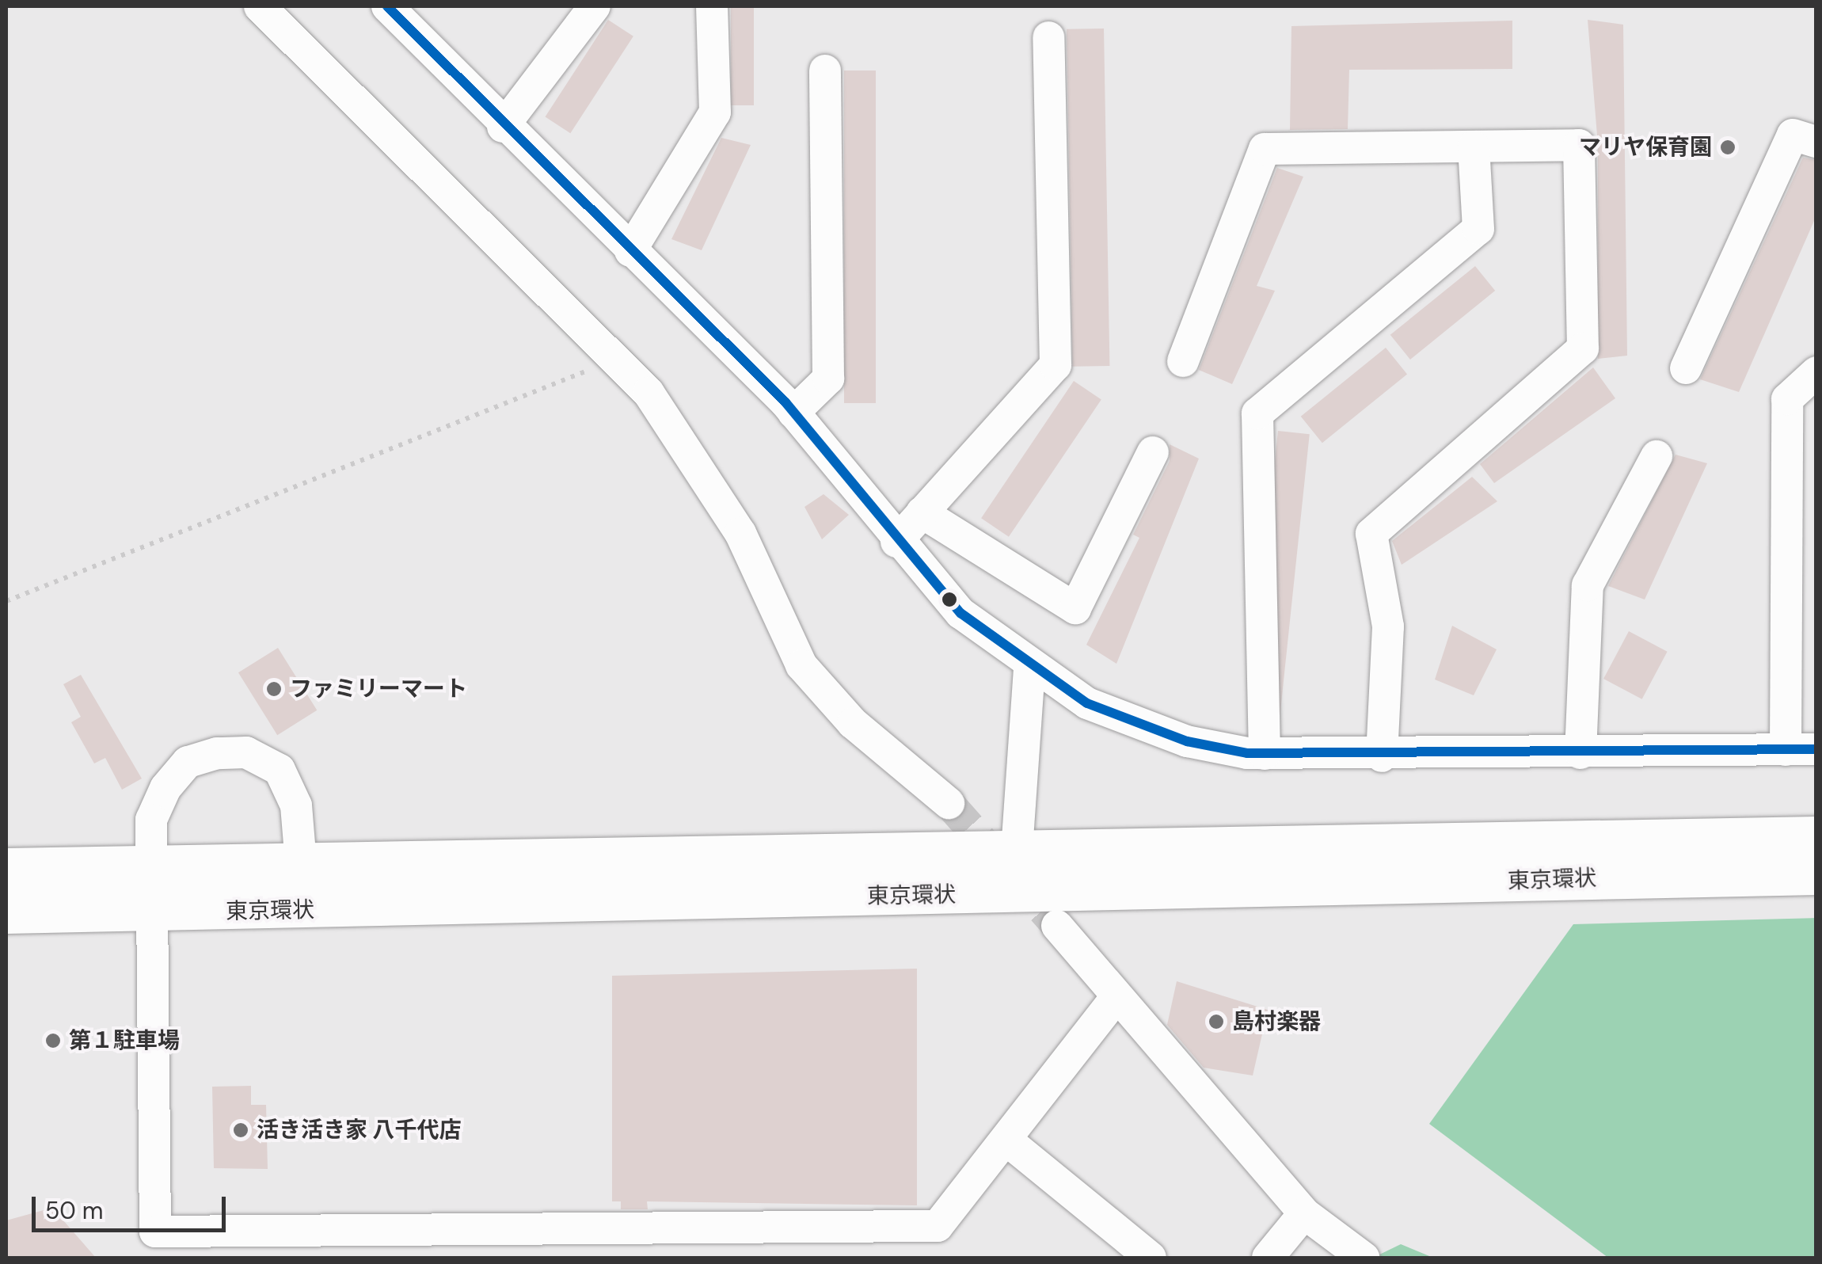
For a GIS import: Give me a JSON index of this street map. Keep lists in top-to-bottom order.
{
  "streets": {
    "highway": ["東京環状"]
  },
  "places": [
    "マリヤ保育園",
    "ファミリーマート",
    "島村楽器",
    "第１駐車場",
    "活き活き家 八千代店"
  ],
  "scale_bar": "50 m"
}
